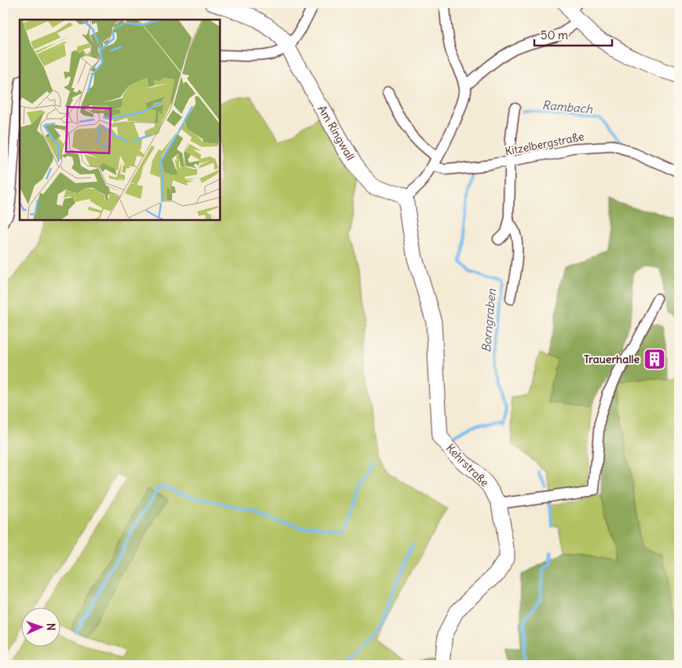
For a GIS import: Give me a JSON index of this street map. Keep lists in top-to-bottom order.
{
  "streets": {
    "street": ["Am Ringwall", "Kitzelbergstraße", "Kehrstraße"]
  },
  "crossings": [
    ["Am Ringwall", "Kehrstraße"]
  ],
  "water": ["Rambach", "Borngraben"],
  "places": {
    "building": ["Trauerhalle"]
  },
  "scale_bar": "50 m",
  "north": "right"
}
